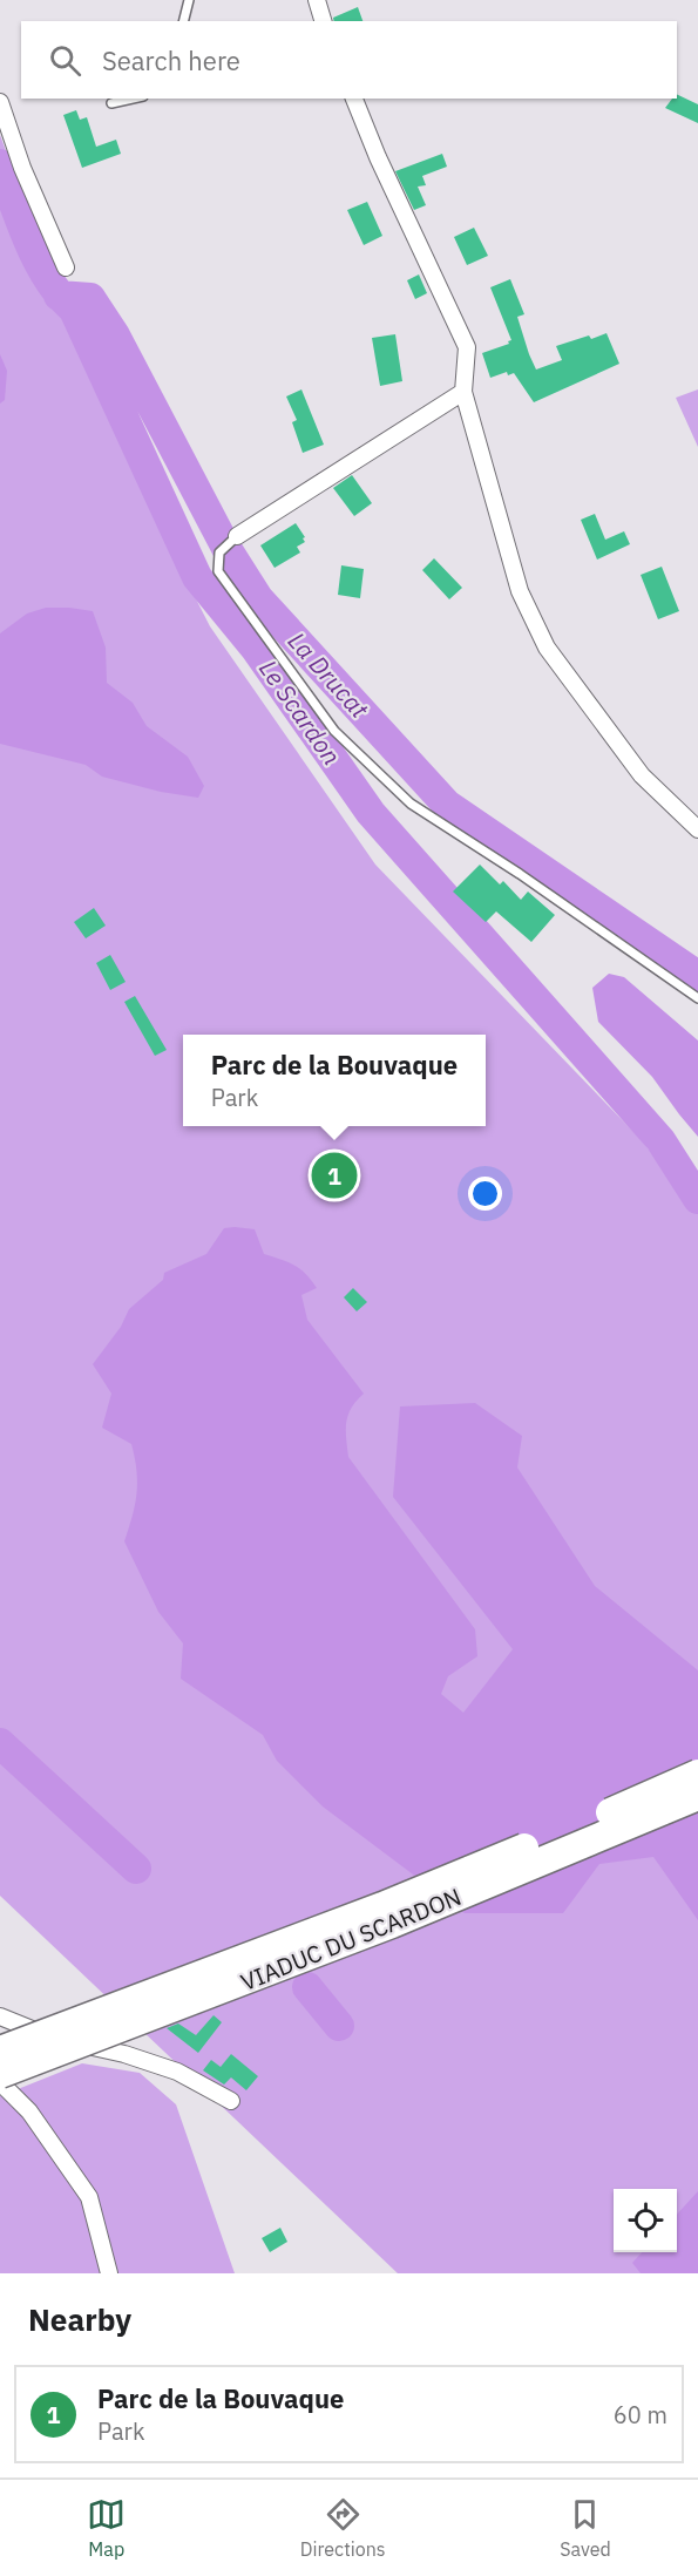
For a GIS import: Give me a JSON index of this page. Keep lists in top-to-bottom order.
{
  "streets": {
    "highway": ["VIADUC DU SCARDON"]
  },
  "water": ["La Drucat", "Le Scardon"],
  "page": {
    "search": "Search here",
    "popup": ["Parc de la Bouvaque", "Park"],
    "pins": "1",
    "heading": "Nearby",
    "list": [
      {
        "mark": "1",
        "name": "Parc de la Bouvaque",
        "note": "Park",
        "value": "60 m"
      }
    ],
    "nav": ["Map", "Directions", "Saved"]
  }
}
